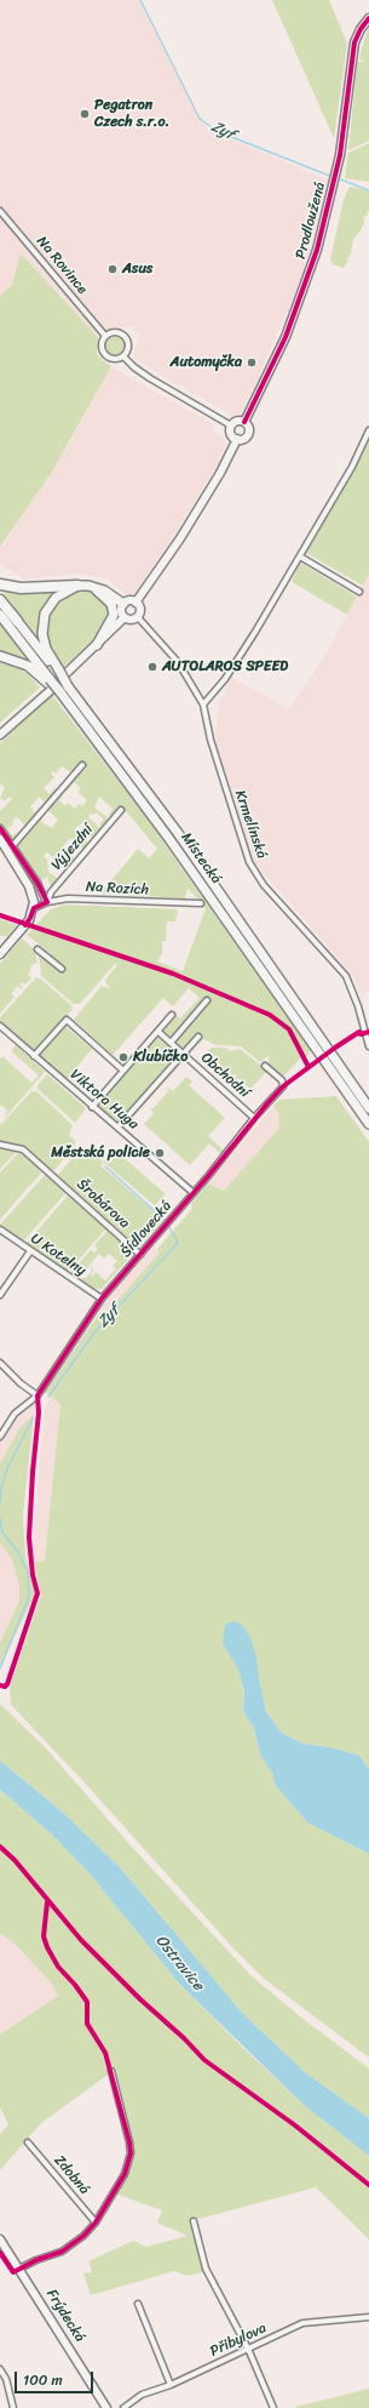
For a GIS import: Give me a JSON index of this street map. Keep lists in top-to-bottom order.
{
  "streets": {
    "highway": ["Místecká"],
    "main road": ["Prodloužená", "Frýdecká"],
    "street": [
      "Na Rovince",
      "Krmelínská",
      "Výjezdní",
      "Na Rozích",
      "Obchodní",
      "Viktora Huga",
      "Šrobárova",
      "Šídlovecká",
      "U Kotelny",
      "Zdobná",
      "Přibylova"
    ]
  },
  "crossings": [
    ["Výjezdní", "Na Rozích"],
    ["Obchodní", "Šídlovecká"],
    ["Viktora Huga", "Šídlovecká"],
    ["Šrobárova", "Šídlovecká"],
    ["Šídlovecká", "U Kotelny"]
  ],
  "water": ["Zyf", "Ostravice"],
  "places": [
    "Pegatron Czech s.r.o.",
    "Asus",
    "Automyčka",
    "AUTOLAROS SPEED",
    "Klubíčko",
    "Městská policie"
  ],
  "scale_bar": "100 m"
}
